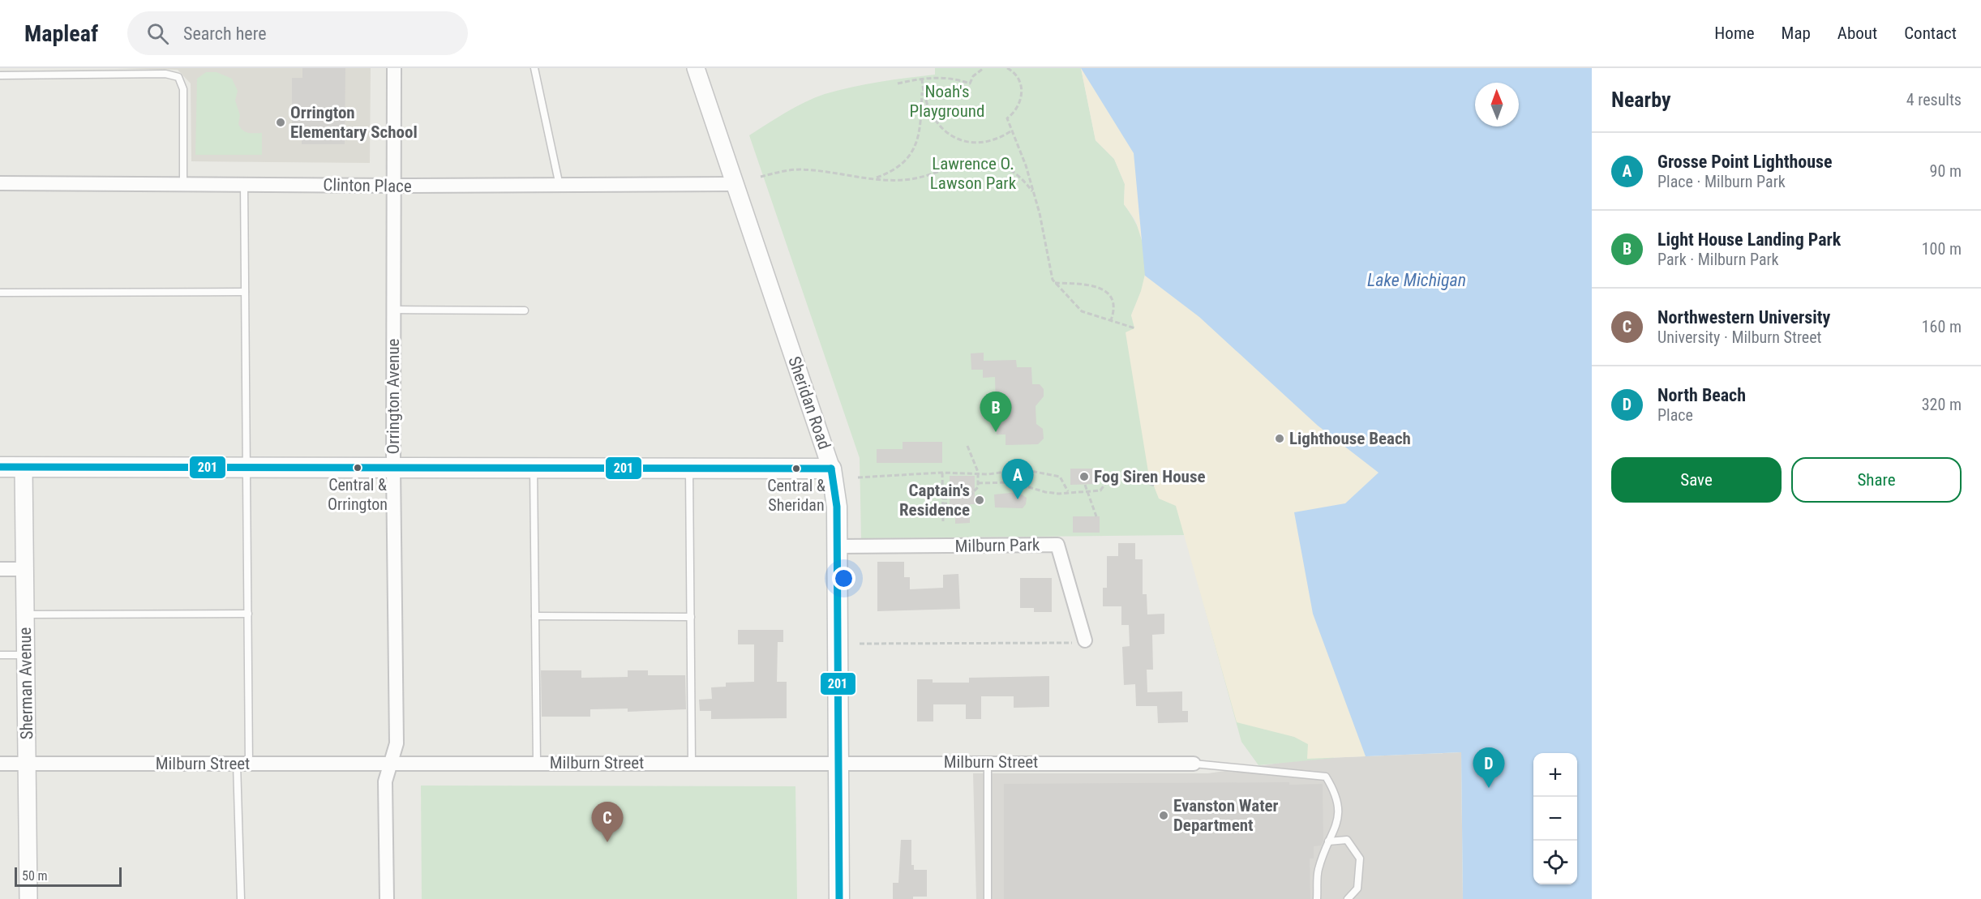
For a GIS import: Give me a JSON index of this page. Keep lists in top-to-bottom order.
{
  "streets": {
    "main road": ["Sheridan Road"],
    "street": [
      "Clinton Place",
      "Orrington Avenue",
      "Milburn Park",
      "Sherman Avenue",
      "Milburn Street"
    ]
  },
  "crossings": [
    ["Clinton Place", "Orrington Avenue"],
    ["Clinton Place", "Sheridan Road"],
    ["Orrington Avenue", "Milburn Street"],
    ["Sheridan Road", "Milburn Park"],
    ["Sheridan Road", "Milburn Street"],
    ["Sherman Avenue", "Milburn Street"]
  ],
  "water": ["Lake Michigan"],
  "parks": ["Noah's Playground", "Lawrence O. Lawson Park"],
  "places": [
    "Orrington Elementary School",
    "Lighthouse Beach",
    "Central & Orrington",
    "Central & Sheridan",
    "Fog Siren House",
    "Captain's Residence",
    "Evanston Water Department"
  ],
  "lines": ["transit line 201"],
  "scale_bar": "50 m",
  "north": "top",
  "page": {
    "header": "Mapleaf",
    "search": "Search here",
    "nav": [
      "Home",
      "Map",
      "About",
      "Contact"
    ],
    "heading": ["Nearby", "4 results"],
    "list": [
      {
        "mark": "A",
        "name": "Grosse Point Lighthouse",
        "note": "Place · Milburn Park",
        "value": "90 m"
      },
      {
        "mark": "B",
        "name": "Light House Landing Park",
        "note": "Park · Milburn Park",
        "value": "100 m"
      },
      {
        "mark": "C",
        "name": "Northwestern University",
        "note": "University · Milburn Street",
        "value": "160 m"
      },
      {
        "mark": "D",
        "name": "North Beach",
        "note": "Place",
        "value": "320 m"
      }
    ],
    "pins": [
      "B",
      "A",
      "D",
      "C"
    ],
    "buttons": ["Save", "Share"],
    "map_buttons": ["+", "−"],
    "scale": "50 m"
  }
}
